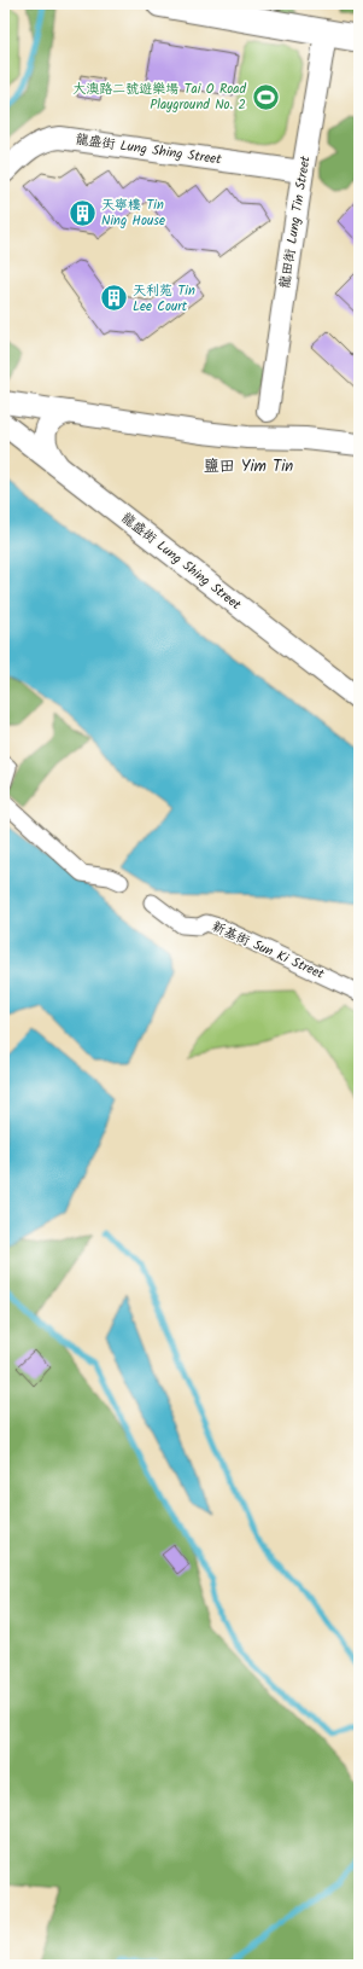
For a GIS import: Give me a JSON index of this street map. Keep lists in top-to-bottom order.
{
  "streets": {
    "street": ["龍盛街 Lung Shing Street", "龍田街 Lung Tin Street", "新基街 Sun Ki Street"]
  },
  "crossings": [
    ["龍盛街 Lung Shing Street", "龍田街 Lung Tin Street"]
  ],
  "districts": ["鹽田 Yim Tin"],
  "places": {
    "sports": ["大澳路二號遊樂場 Tai O Road Playground No. 2"],
    "building": ["天寧樓 Tin Ning House", "天利苑 Tin Lee Court"]
  }
}
